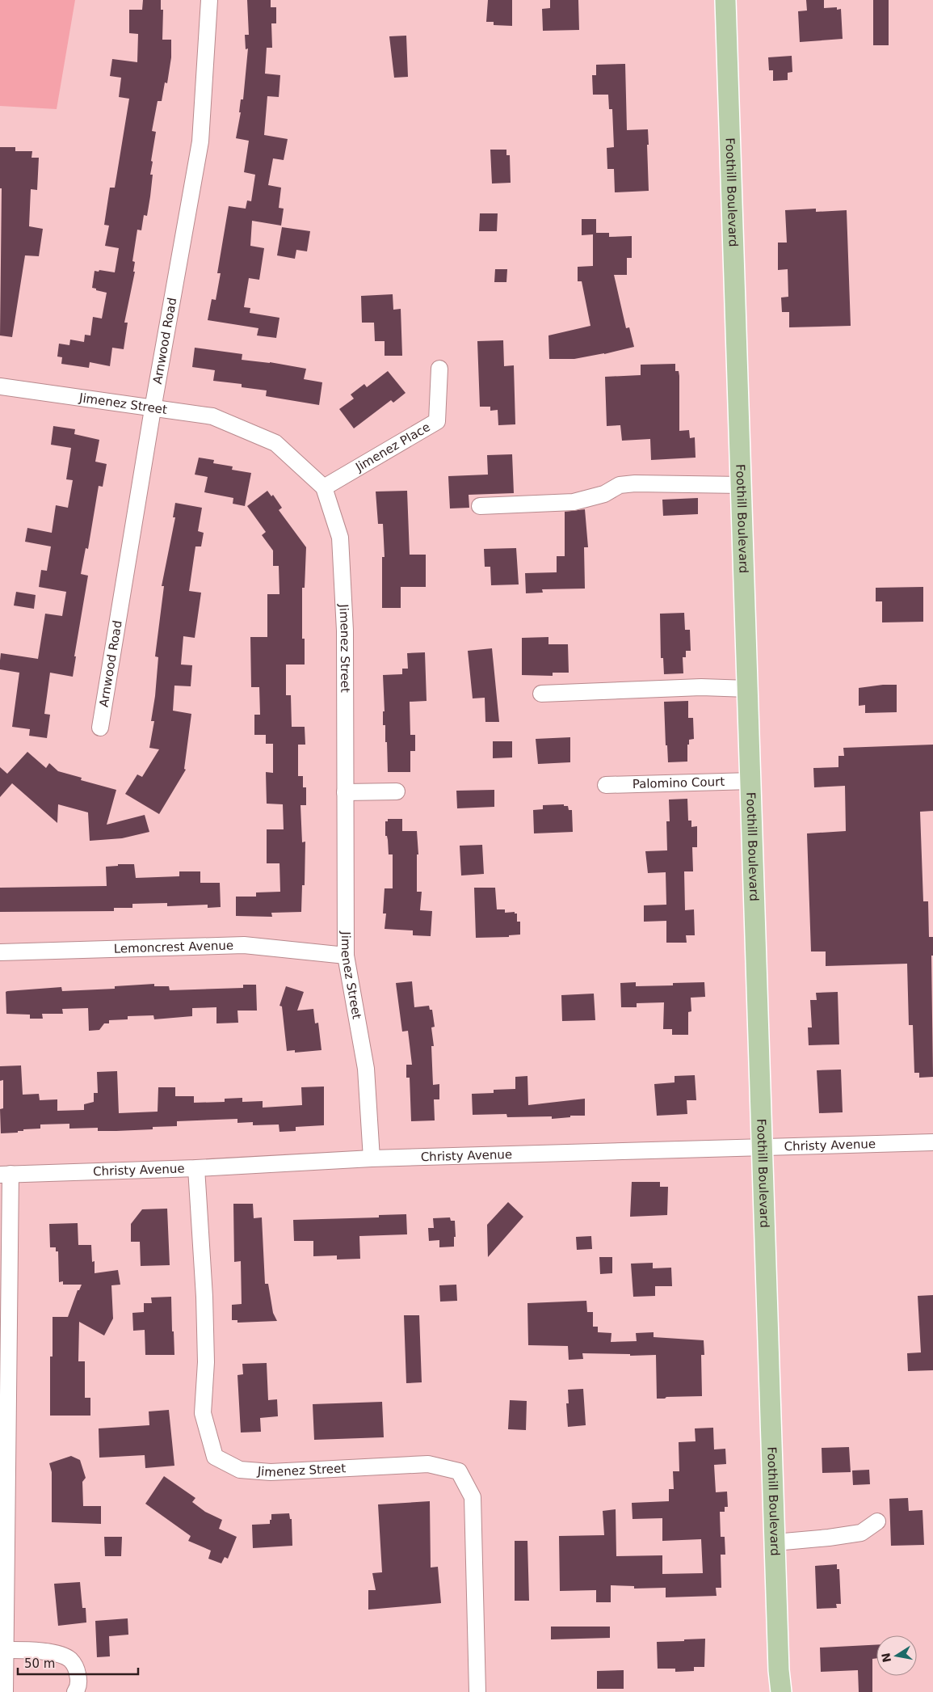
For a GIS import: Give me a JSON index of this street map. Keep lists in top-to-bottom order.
{
  "streets": {
    "main road": ["Foothill Boulevard"],
    "street": [
      "Arnwood Road",
      "Jimenez Street",
      "Jimenez Place",
      "Palomino Court",
      "Lemoncrest Avenue",
      "Christy Avenue"
    ]
  },
  "crossings": [
    ["Foothill Boulevard", "Palomino Court"],
    ["Foothill Boulevard", "Christy Avenue"],
    ["Arnwood Road", "Jimenez Street"],
    ["Jimenez Street", "Jimenez Place"],
    ["Jimenez Street", "Lemoncrest Avenue"],
    ["Jimenez Street", "Christy Avenue"]
  ],
  "scale_bar": "50 m",
  "north": "left"
}
